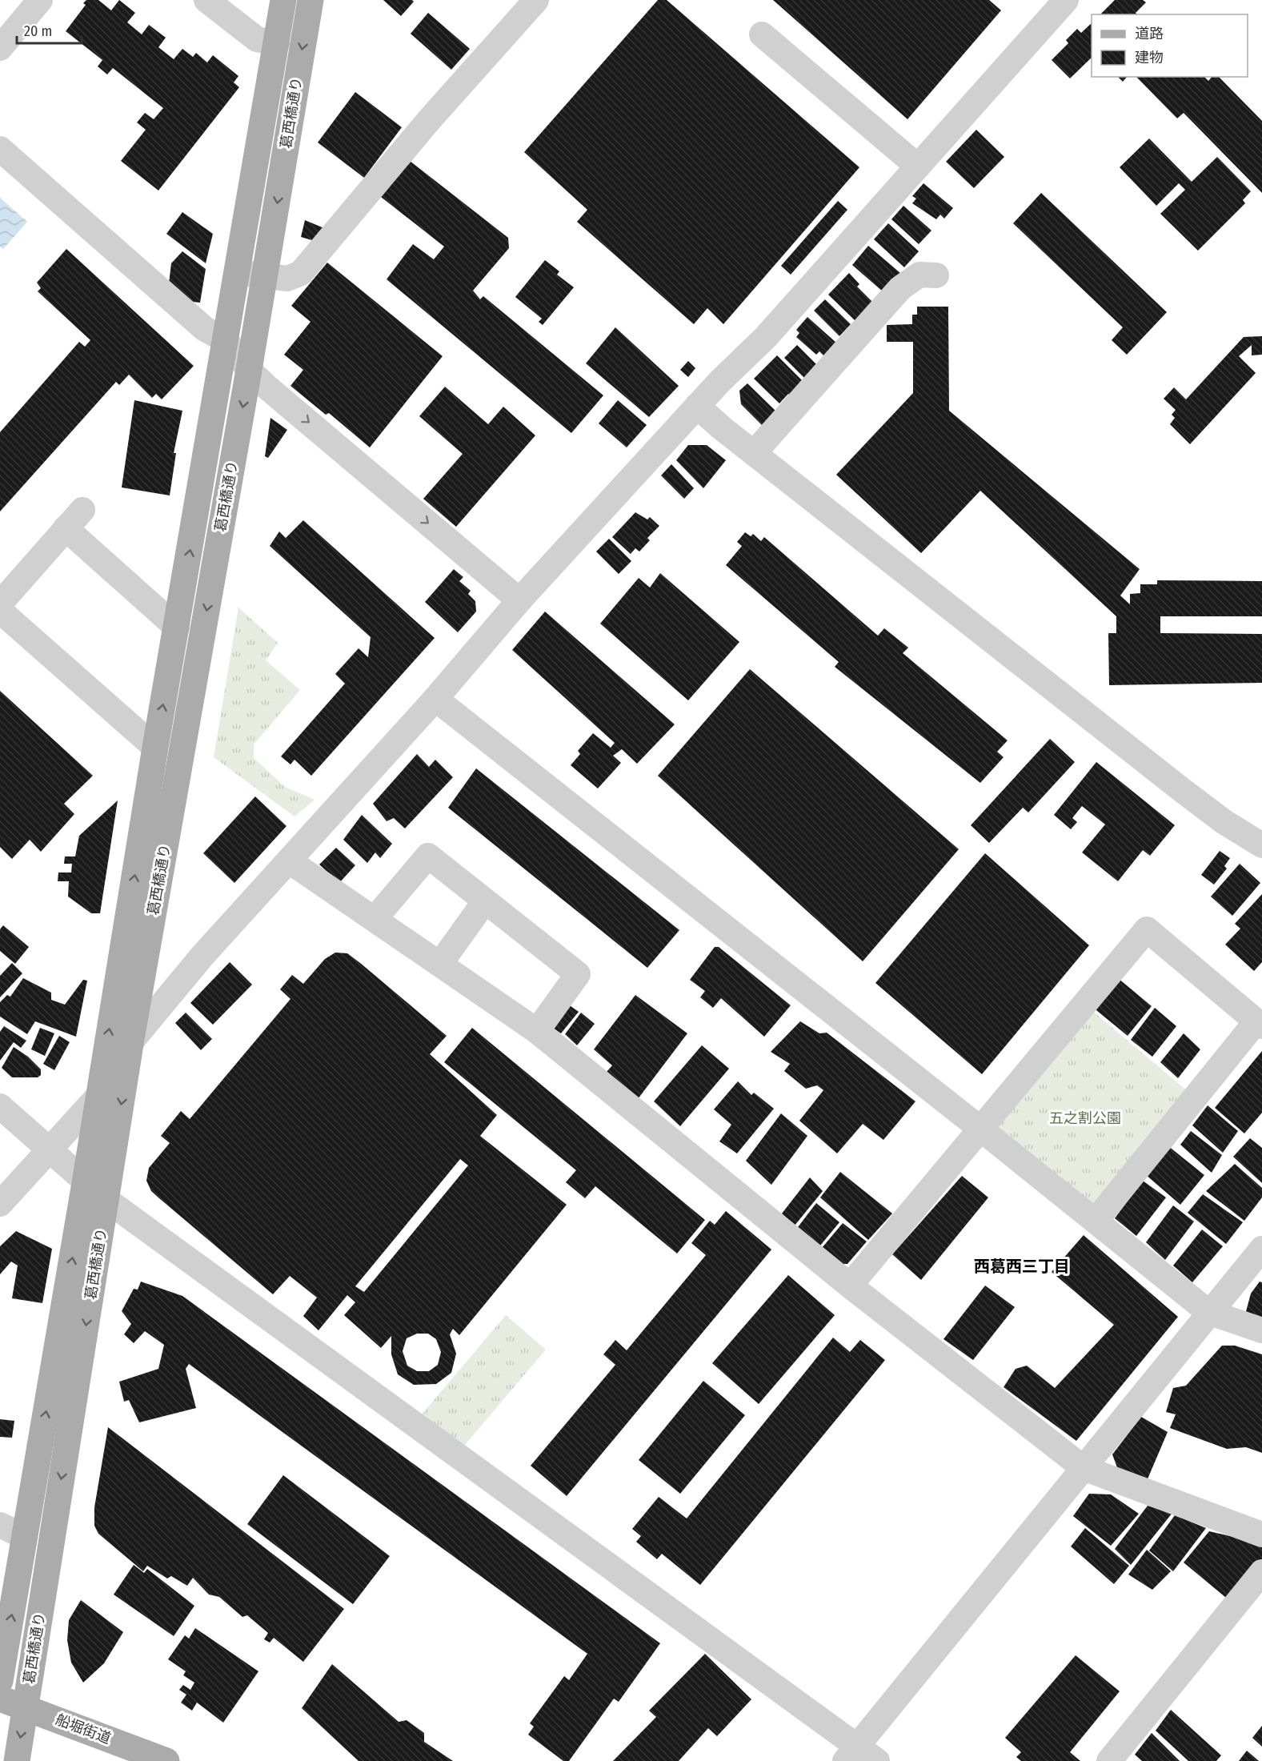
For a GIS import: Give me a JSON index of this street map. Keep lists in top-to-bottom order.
{
  "streets": {
    "main road": ["葛西橋通り", "船堀街道"]
  },
  "crossings": [
    ["葛西橋通り", "船堀街道"]
  ],
  "districts": ["西葛西三丁目"],
  "parks": ["五之割公園"],
  "legend": ["道路", "建物"],
  "scale_bar": "20 m"
}
